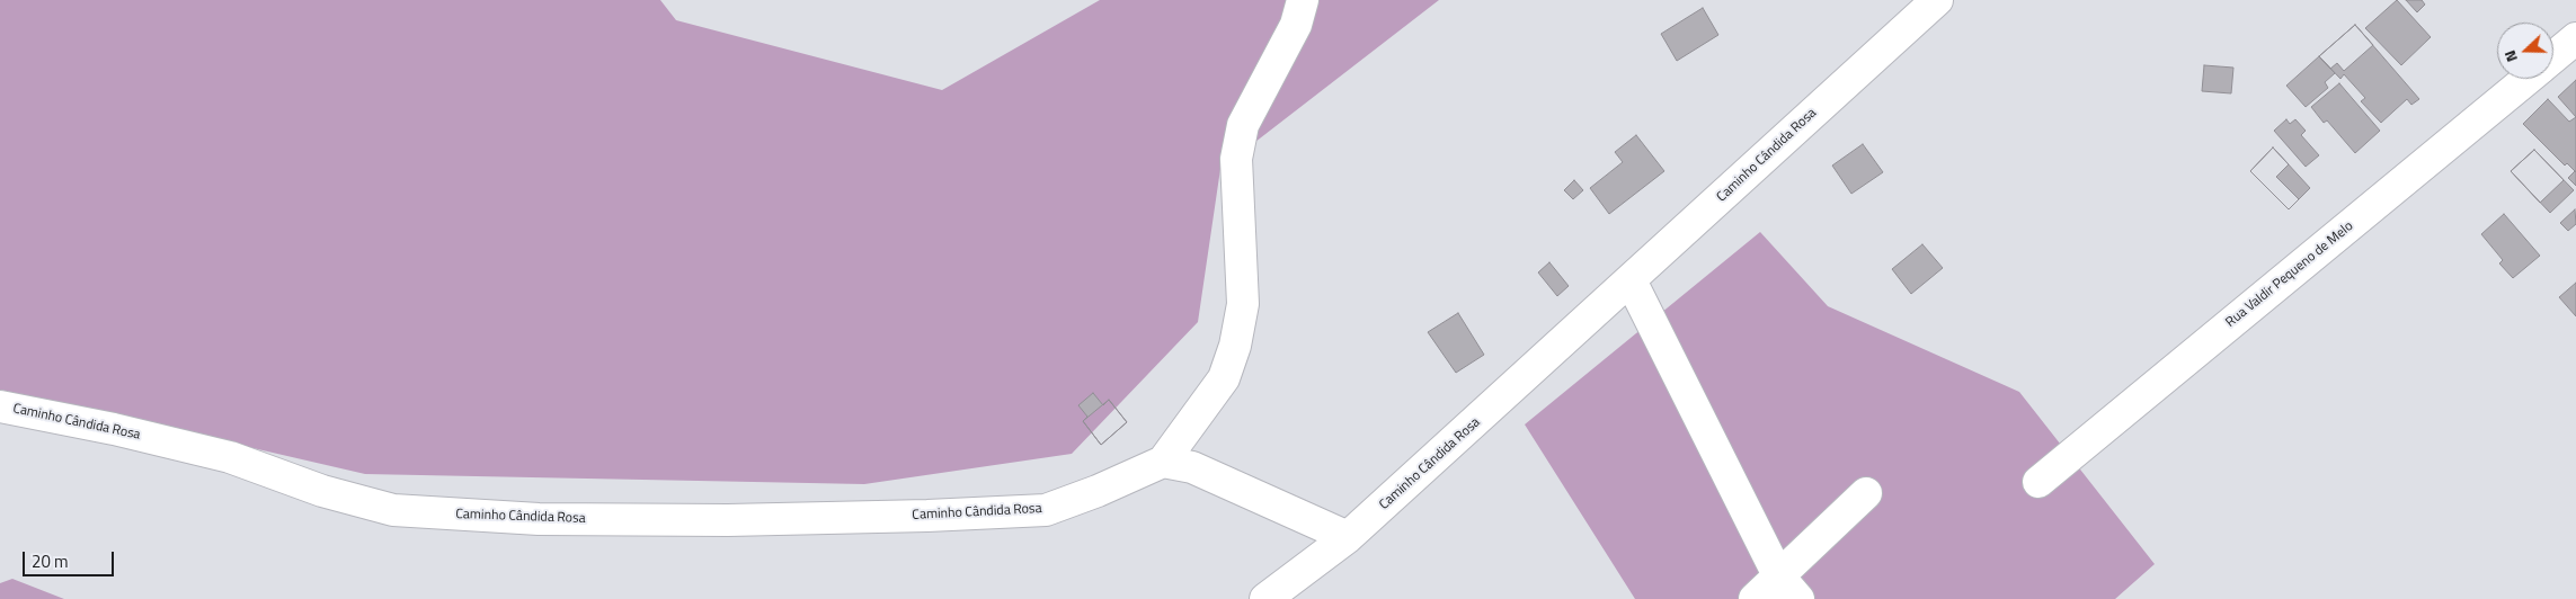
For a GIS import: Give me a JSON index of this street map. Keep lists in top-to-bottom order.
{
  "streets": {
    "street": ["Caminho Cândida Rosa", "Rua Valdir Pequeno de Melo"]
  },
  "scale_bar": "20 m",
  "north": "left"
}
